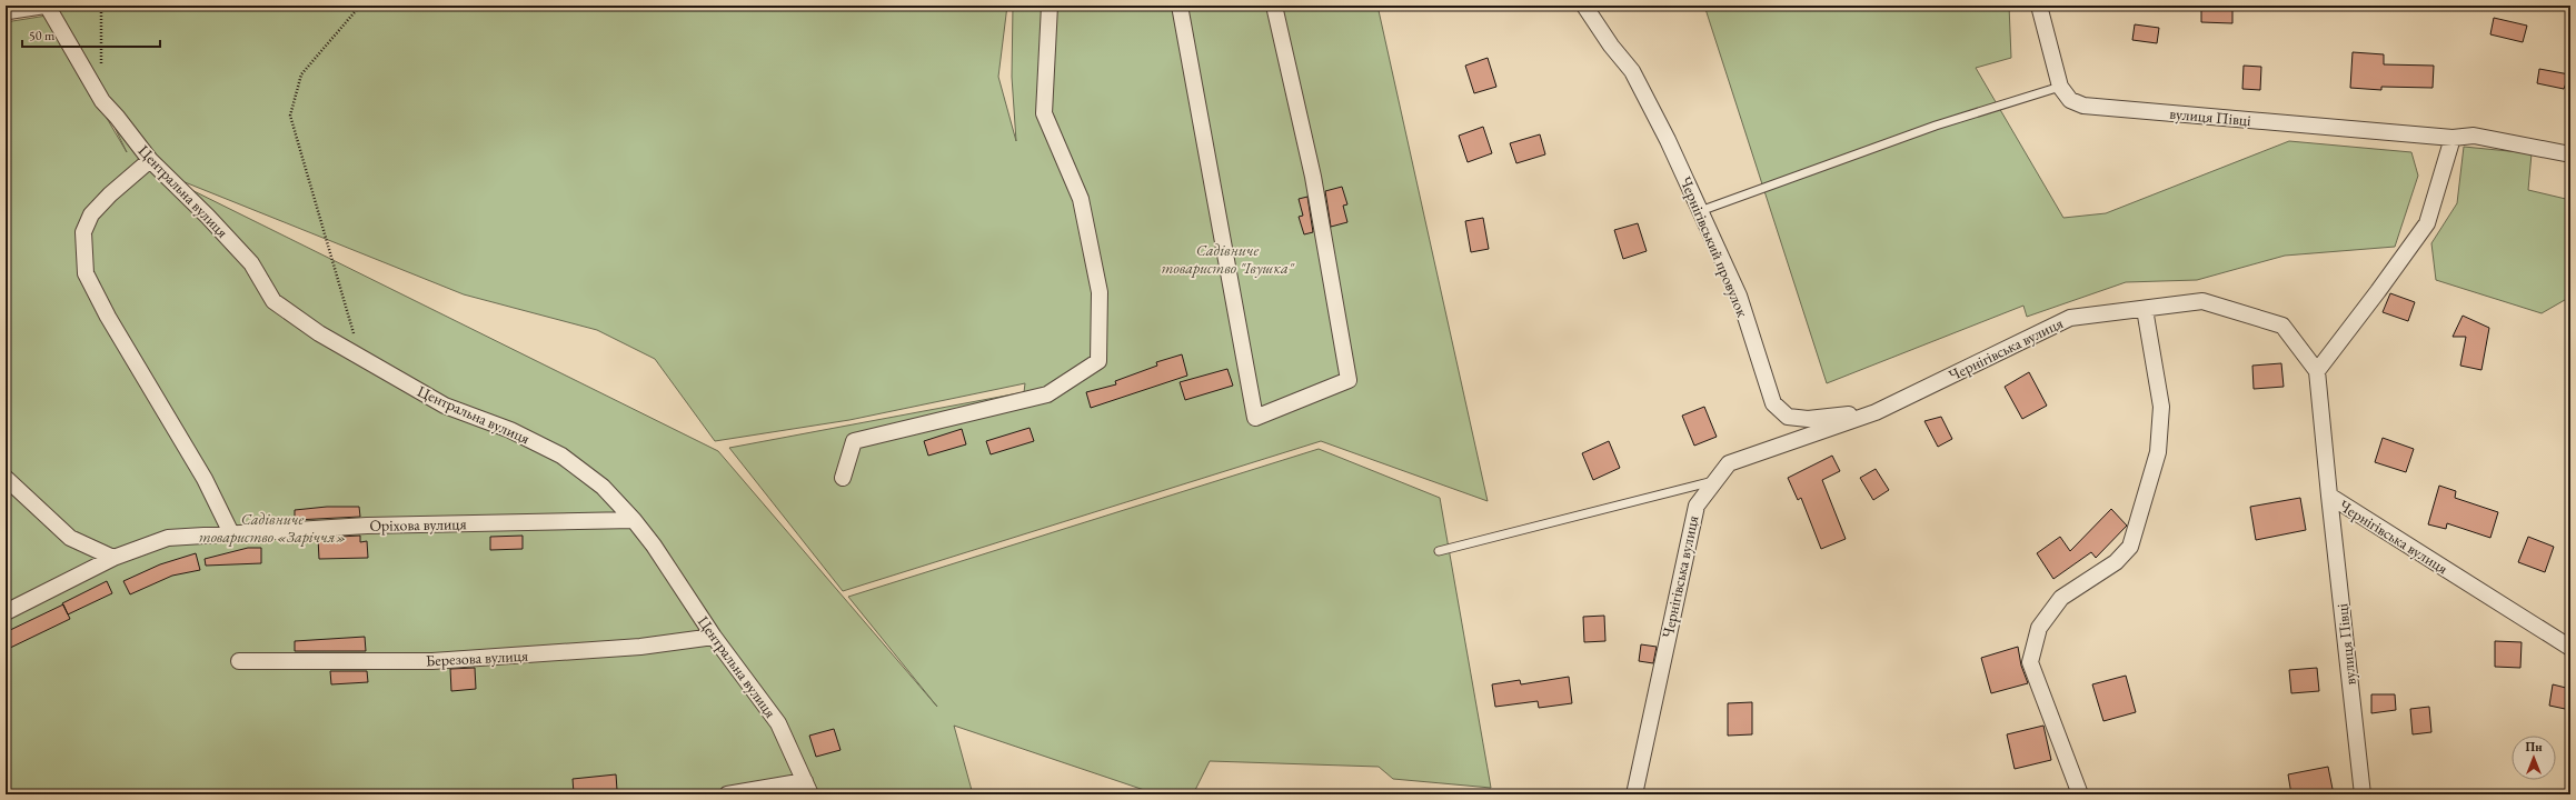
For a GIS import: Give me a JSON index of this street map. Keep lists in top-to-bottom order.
{
  "streets": {
    "street": [
      "вулиця Півці",
      "Центральна вулиця",
      "Чернігівський провулок",
      "Чернігівська вулиця",
      "Оріхова вулиця",
      "Березова вулиця"
    ]
  },
  "crossings": [
    ["вулиця Півці", "Чернігівська вулиця"],
    ["Центральна вулиця", "Оріхова вулиця"],
    ["Центральна вулиця", "Березова вулиця"],
    ["Чернігівський провулок", "Чернігівська вулиця"]
  ],
  "parks": ["Садівниче товариство \"Івушка\"", "Садівниче товариство «Заріччя»"],
  "scale_bar": "50 m",
  "north": "top"
}
